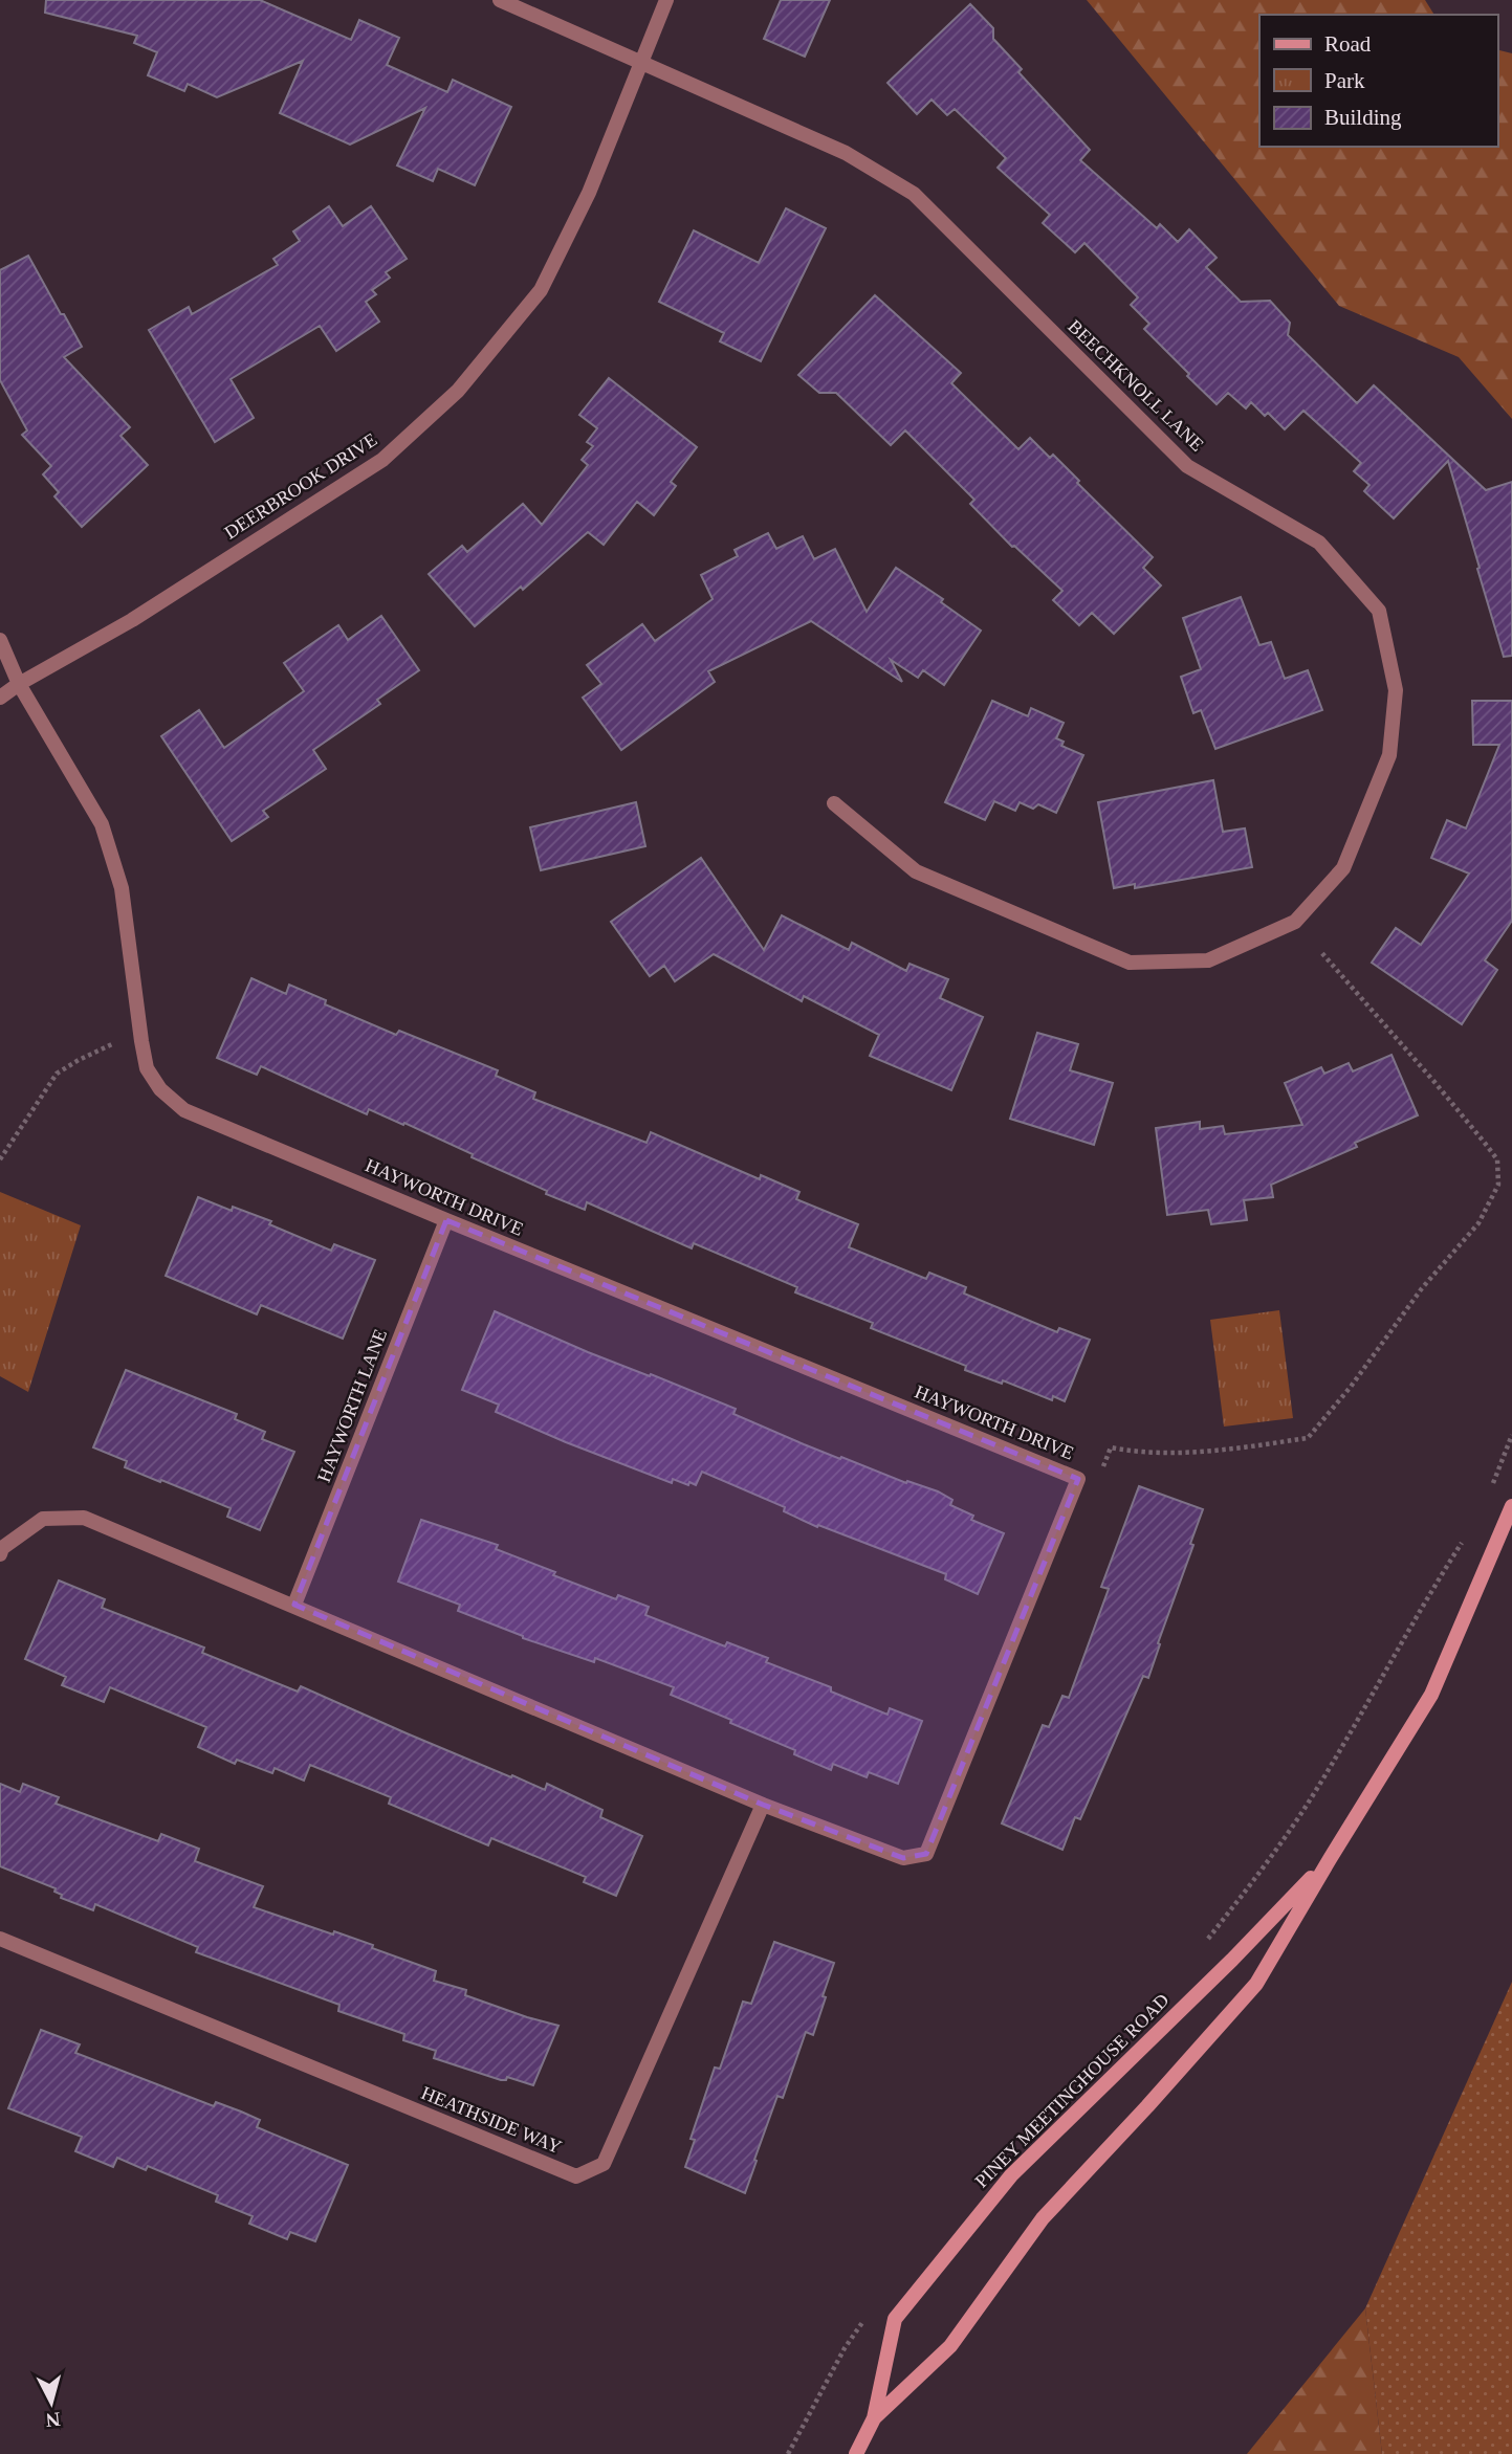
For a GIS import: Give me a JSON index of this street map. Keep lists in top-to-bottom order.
{
  "streets": {
    "main road": ["PINEY MEETINGHOUSE ROAD"],
    "street": [
      "BEECHKNOLL LANE",
      "DEERBROOK DRIVE",
      "HAYWORTH DRIVE",
      "HAYWORTH LANE",
      "HEATHSIDE WAY"
    ]
  },
  "crossings": [
    ["BEECHKNOLL LANE", "DEERBROOK DRIVE"],
    ["DEERBROOK DRIVE", "HAYWORTH DRIVE"],
    ["HAYWORTH DRIVE", "HAYWORTH LANE"],
    ["HAYWORTH DRIVE", "HEATHSIDE WAY"]
  ],
  "legend": ["Road", "Park", "Building"],
  "north": "bottom"
}
